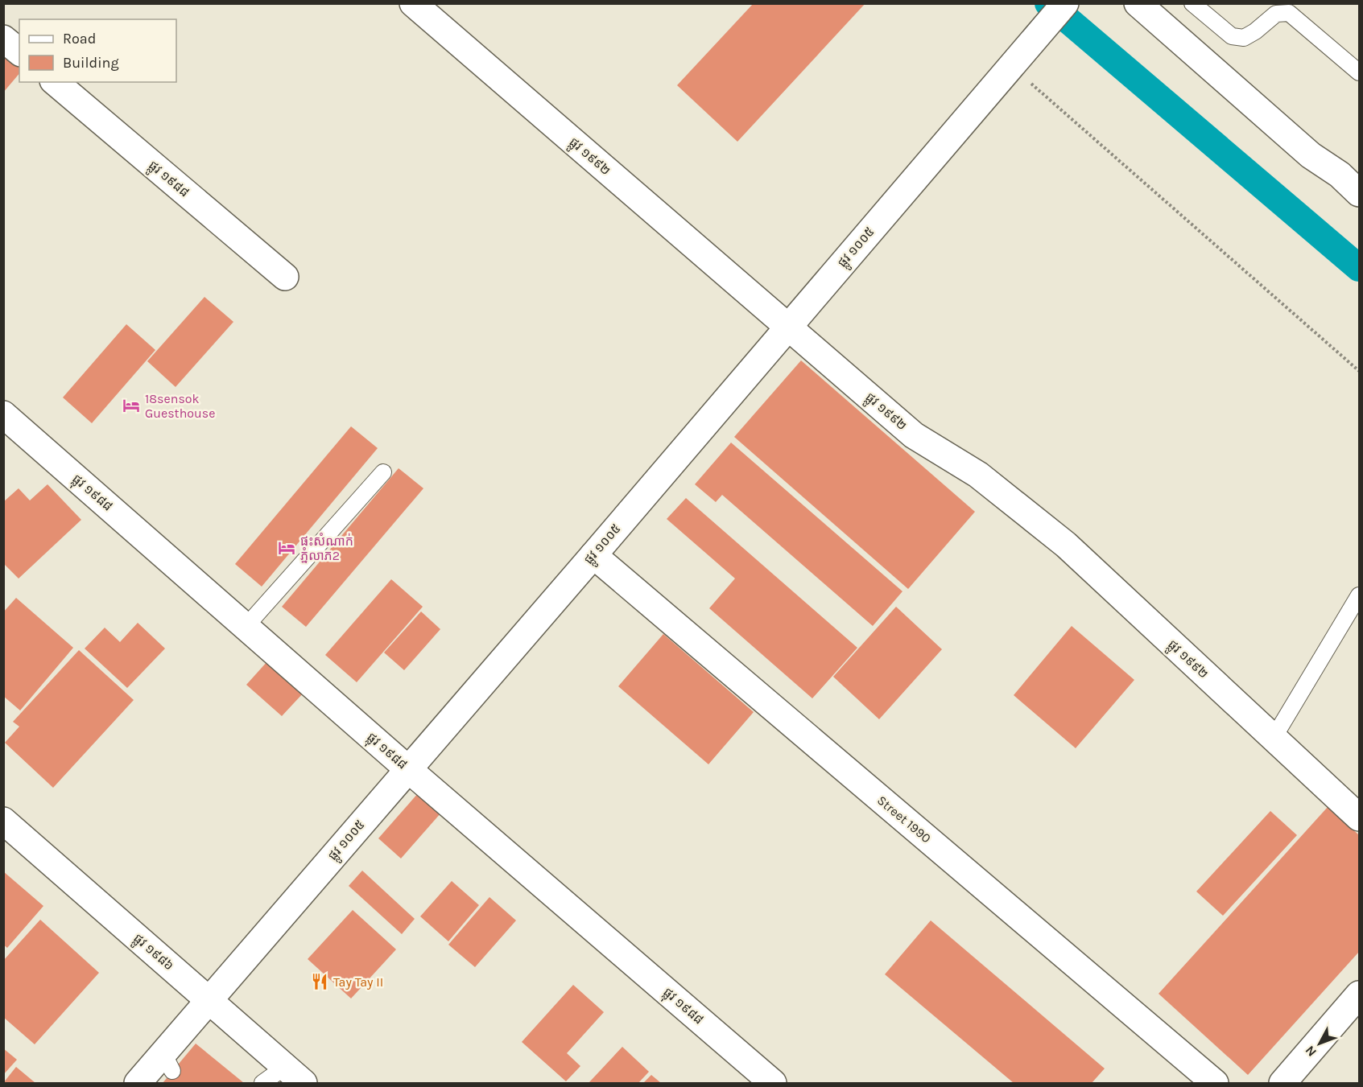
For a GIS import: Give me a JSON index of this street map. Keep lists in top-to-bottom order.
{
  "streets": {
    "street": [
      "ផ្លូវ ១៩៩២",
      "ផ្លូវ ១៩៨៨",
      "ផ្លូវ ១០០៥",
      "ផ្លុវ ១៩៨៨",
      "Street 1990",
      "ផ្លូវ ១៩៨៦"
    ]
  },
  "crossings": [
    ["ផ្លូវ ១៩៩២", "ផ្លូវ ១០០៥"],
    ["ផ្លូវ ១០០៥", "ផ្លុវ ១៩៨៨"],
    ["ផ្លូវ ១០០៥", "Street 1990"],
    ["ផ្លូវ ១០០៥", "ផ្លូវ ១៩៨៦"]
  ],
  "places": {
    "hotel": ["18sensok Guesthouse", "ផ្ទះសំណាក់ ភ្នំលាភ2"],
    "restaurant": ["Tay Tay II"]
  },
  "legend": ["Road", "Building"],
  "north": "bottom left"
}
